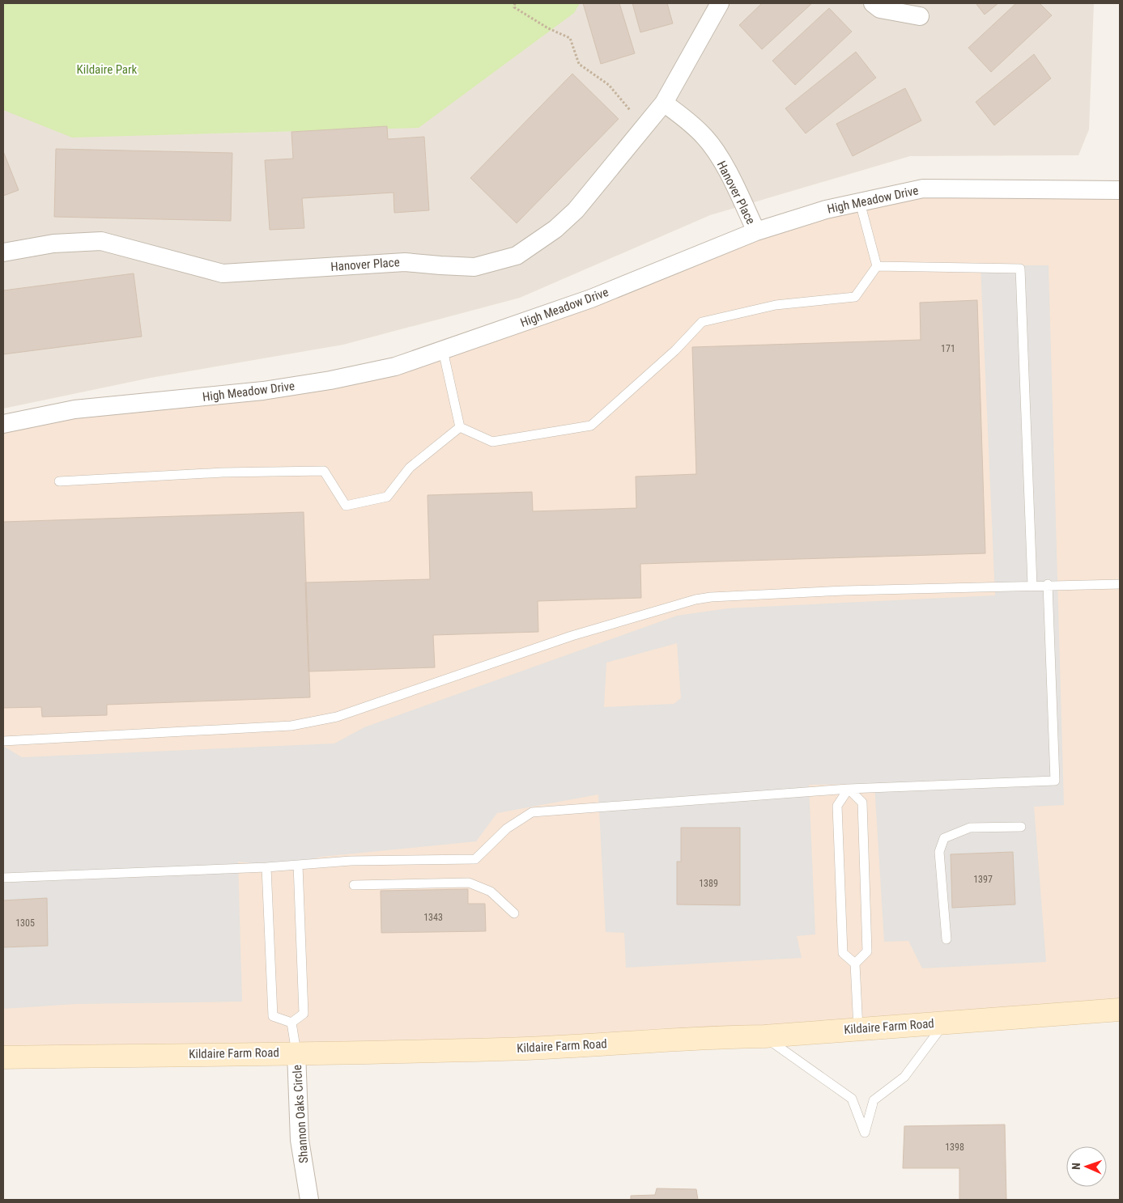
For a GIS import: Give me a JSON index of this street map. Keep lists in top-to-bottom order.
{
  "streets": {
    "main road": ["Kildaire Farm Road"],
    "street": ["Hanover Place", "High Meadow Drive", "Shannon Oaks Circle"]
  },
  "crossings": [
    ["Hanover Place", "High Meadow Drive"],
    ["Kildaire Farm Road", "Shannon Oaks Circle"]
  ],
  "parks": ["Kildaire Park"],
  "house_numbers": [
    "171",
    "1397",
    "1389",
    "1343",
    "1305",
    "1398"
  ],
  "north": "left"
}
